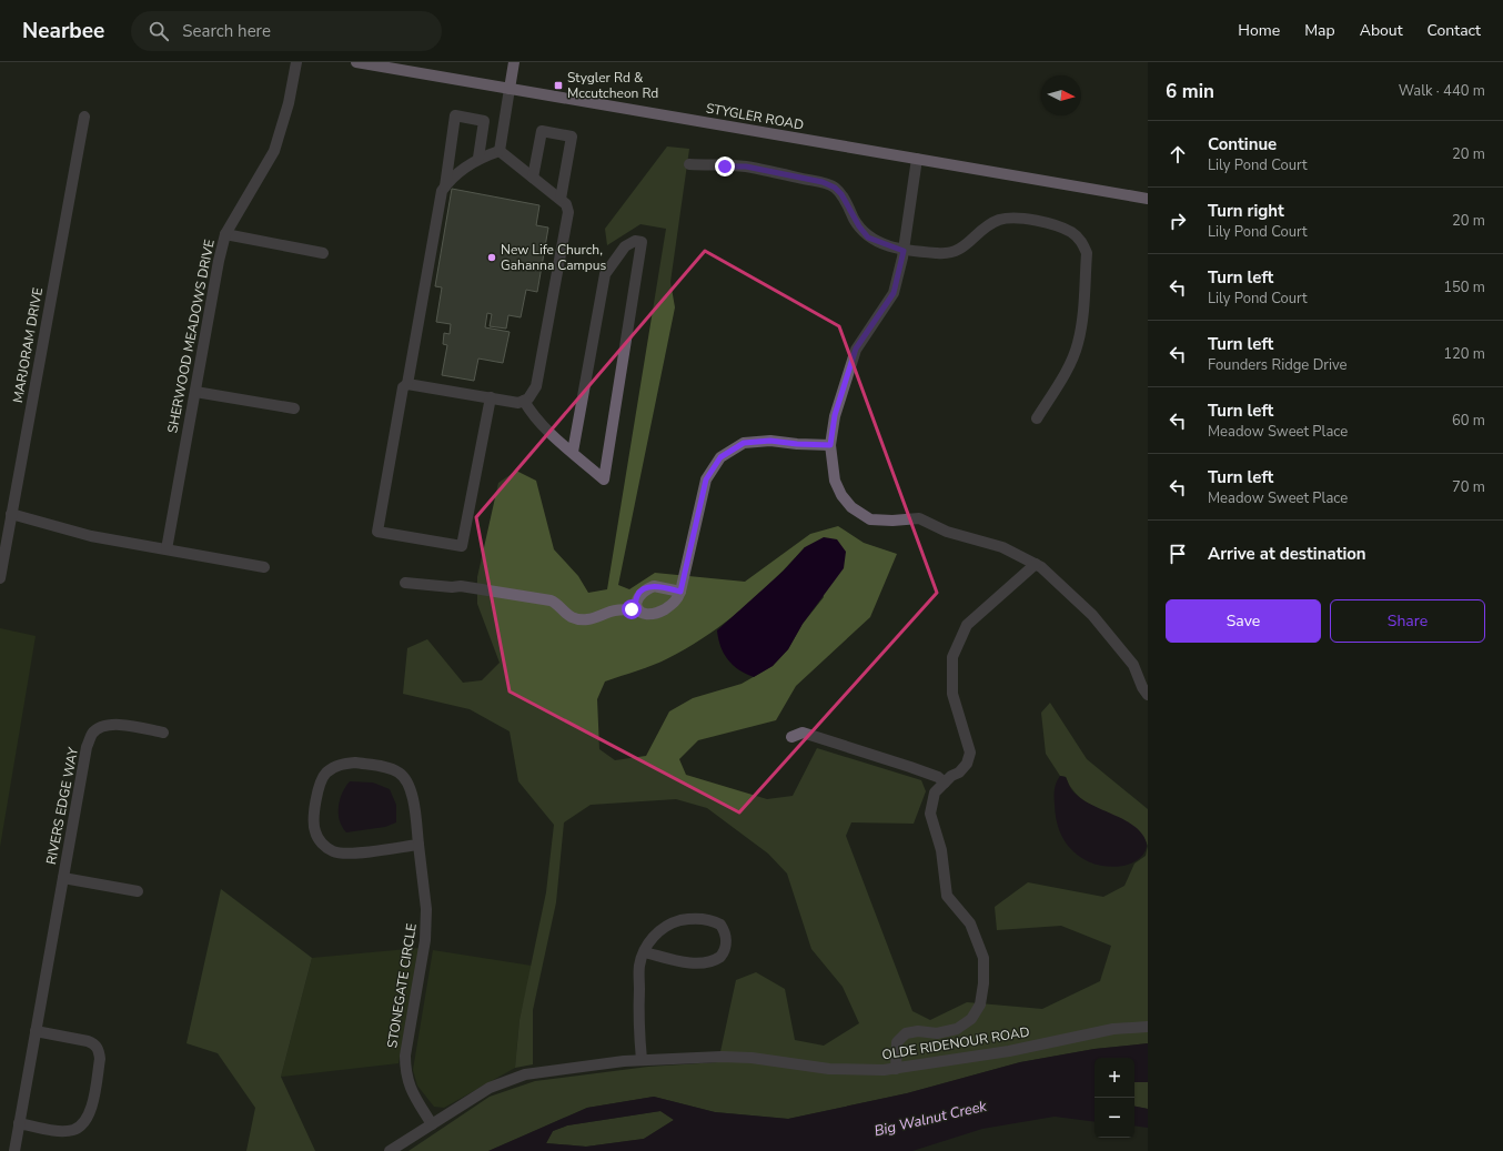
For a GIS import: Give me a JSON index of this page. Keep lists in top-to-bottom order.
{
  "streets": {
    "main road": ["STYGLER ROAD"],
    "street": [
      "SHERWOOD MEADOWS DRIVE",
      "MARJORAM DRIVE",
      "RIVERS EDGE WAY",
      "STONEGATE CIRCLE",
      "OLDE RIDENOUR ROAD"
    ]
  },
  "crossings": [
    ["STONEGATE CIRCLE", "OLDE RIDENOUR ROAD"]
  ],
  "water": ["Big Walnut Creek"],
  "places": {
    "transit": ["Stygler Rd & Mccutcheon Rd"],
    "other": ["New Life Church, Gahanna Campus"]
  },
  "north": "right",
  "page": {
    "header": "Nearbee",
    "search": "Search here",
    "nav": [
      "Home",
      "Map",
      "About",
      "Contact"
    ],
    "heading": ["6 min", "Walk · 440 m"],
    "list": [
      ["Continue", "Lily Pond Court", "20 m"],
      ["Turn right", "Lily Pond Court", "20 m"],
      ["Turn left", "Lily Pond Court", "150 m"],
      ["Turn left", "Founders Ridge Drive", "120 m"],
      ["Turn left", "Meadow Sweet Place", "60 m"],
      ["Turn left", "Meadow Sweet Place", "70 m"],
      "Arrive at destination"
    ],
    "buttons": ["Save", "Share"],
    "map_buttons": ["+", "−"]
  }
}
